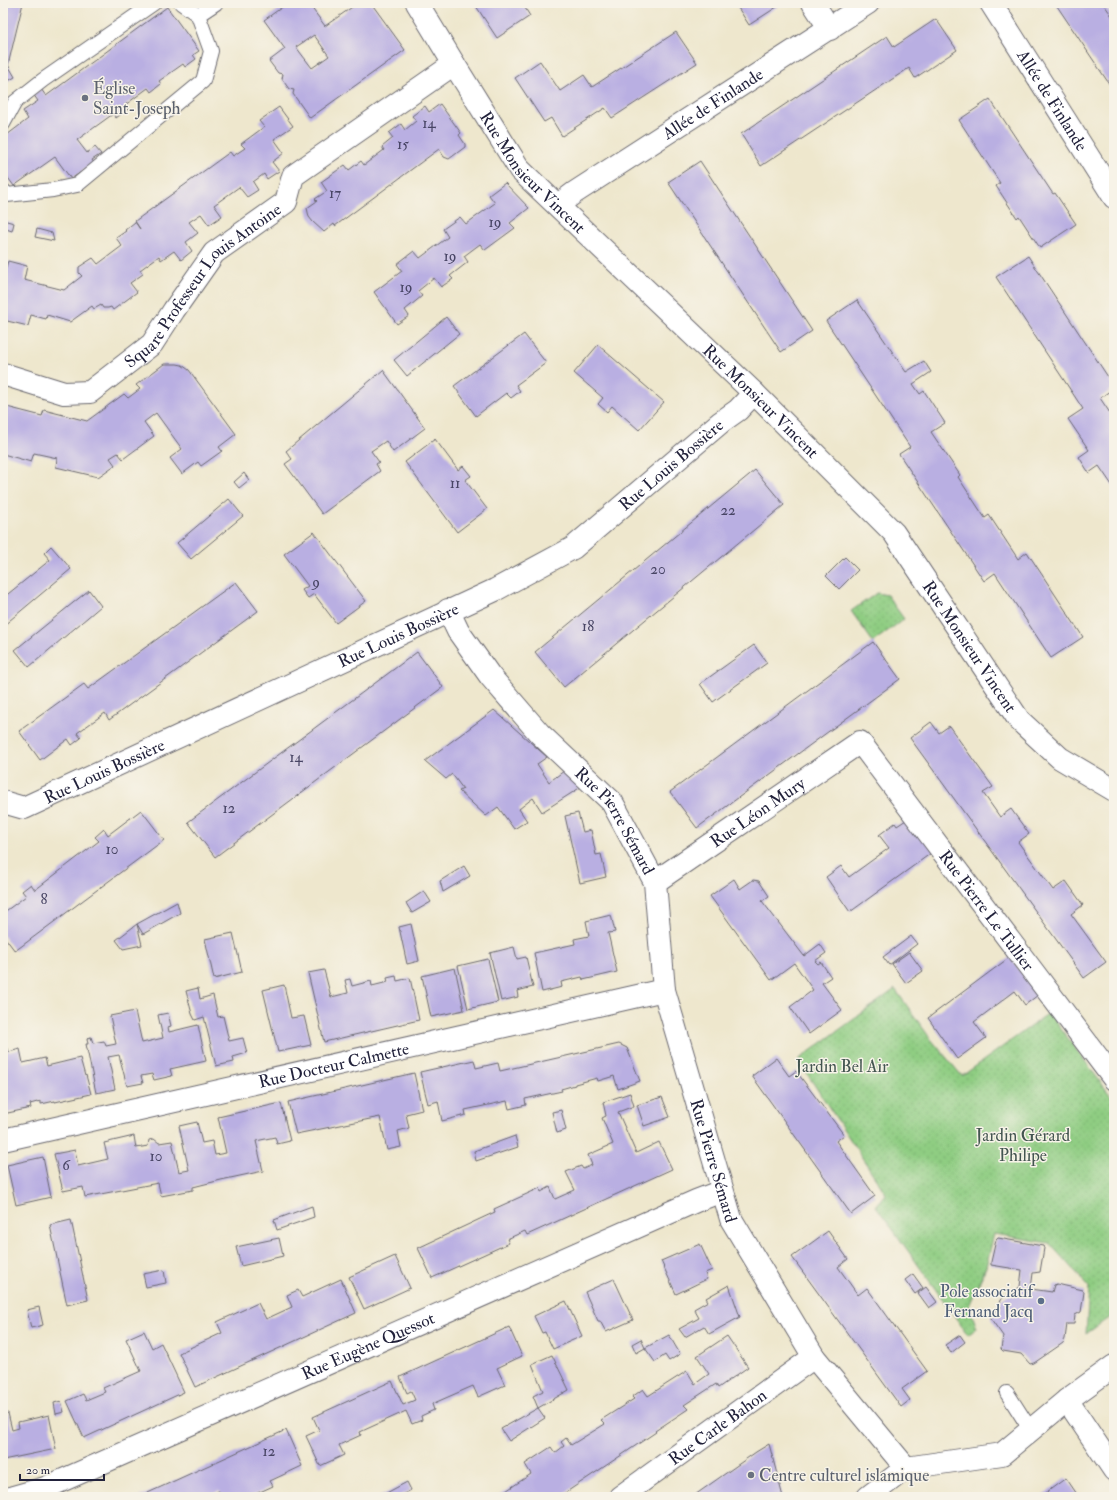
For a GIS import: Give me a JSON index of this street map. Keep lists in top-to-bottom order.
{
  "streets": {
    "street": [
      "Allée de Finlande",
      "Rue Monsieur Vincent",
      "Square Professeur Louis Antoine",
      "Rue Louis Bossière",
      "Rue Léon Mury",
      "Rue Pierre Sémard",
      "Rue Pierre Le Tullier",
      "Rue Docteur Calmette",
      "Rue Eugène Quessot",
      "Rue Carle Bahon"
    ]
  },
  "crossings": [
    ["Allée de Finlande", "Rue Monsieur Vincent"],
    ["Rue Monsieur Vincent", "Square Professeur Louis Antoine"],
    ["Rue Monsieur Vincent", "Rue Louis Bossière"],
    ["Rue Louis Bossière", "Rue Pierre Sémard"],
    ["Rue Léon Mury", "Rue Pierre Sémard"],
    ["Rue Léon Mury", "Rue Pierre Le Tullier"],
    ["Rue Pierre Sémard", "Rue Docteur Calmette"],
    ["Rue Pierre Sémard", "Rue Eugène Quessot"],
    ["Rue Pierre Sémard", "Rue Carle Bahon"]
  ],
  "parks": ["Jardin Bel Air", "Jardin Gérard Philipe"],
  "places": ["Église Saint-Joseph", "Pole associatif Fernand Jacq", "Centre culturel islamique"],
  "house_numbers": [
    "14",
    "15",
    "17",
    "19",
    "19",
    "19",
    "11",
    "22",
    "20",
    "9",
    "18",
    "14",
    "12",
    "10",
    "8",
    "10",
    "6",
    "12"
  ],
  "scale_bar": "20 m"
}
